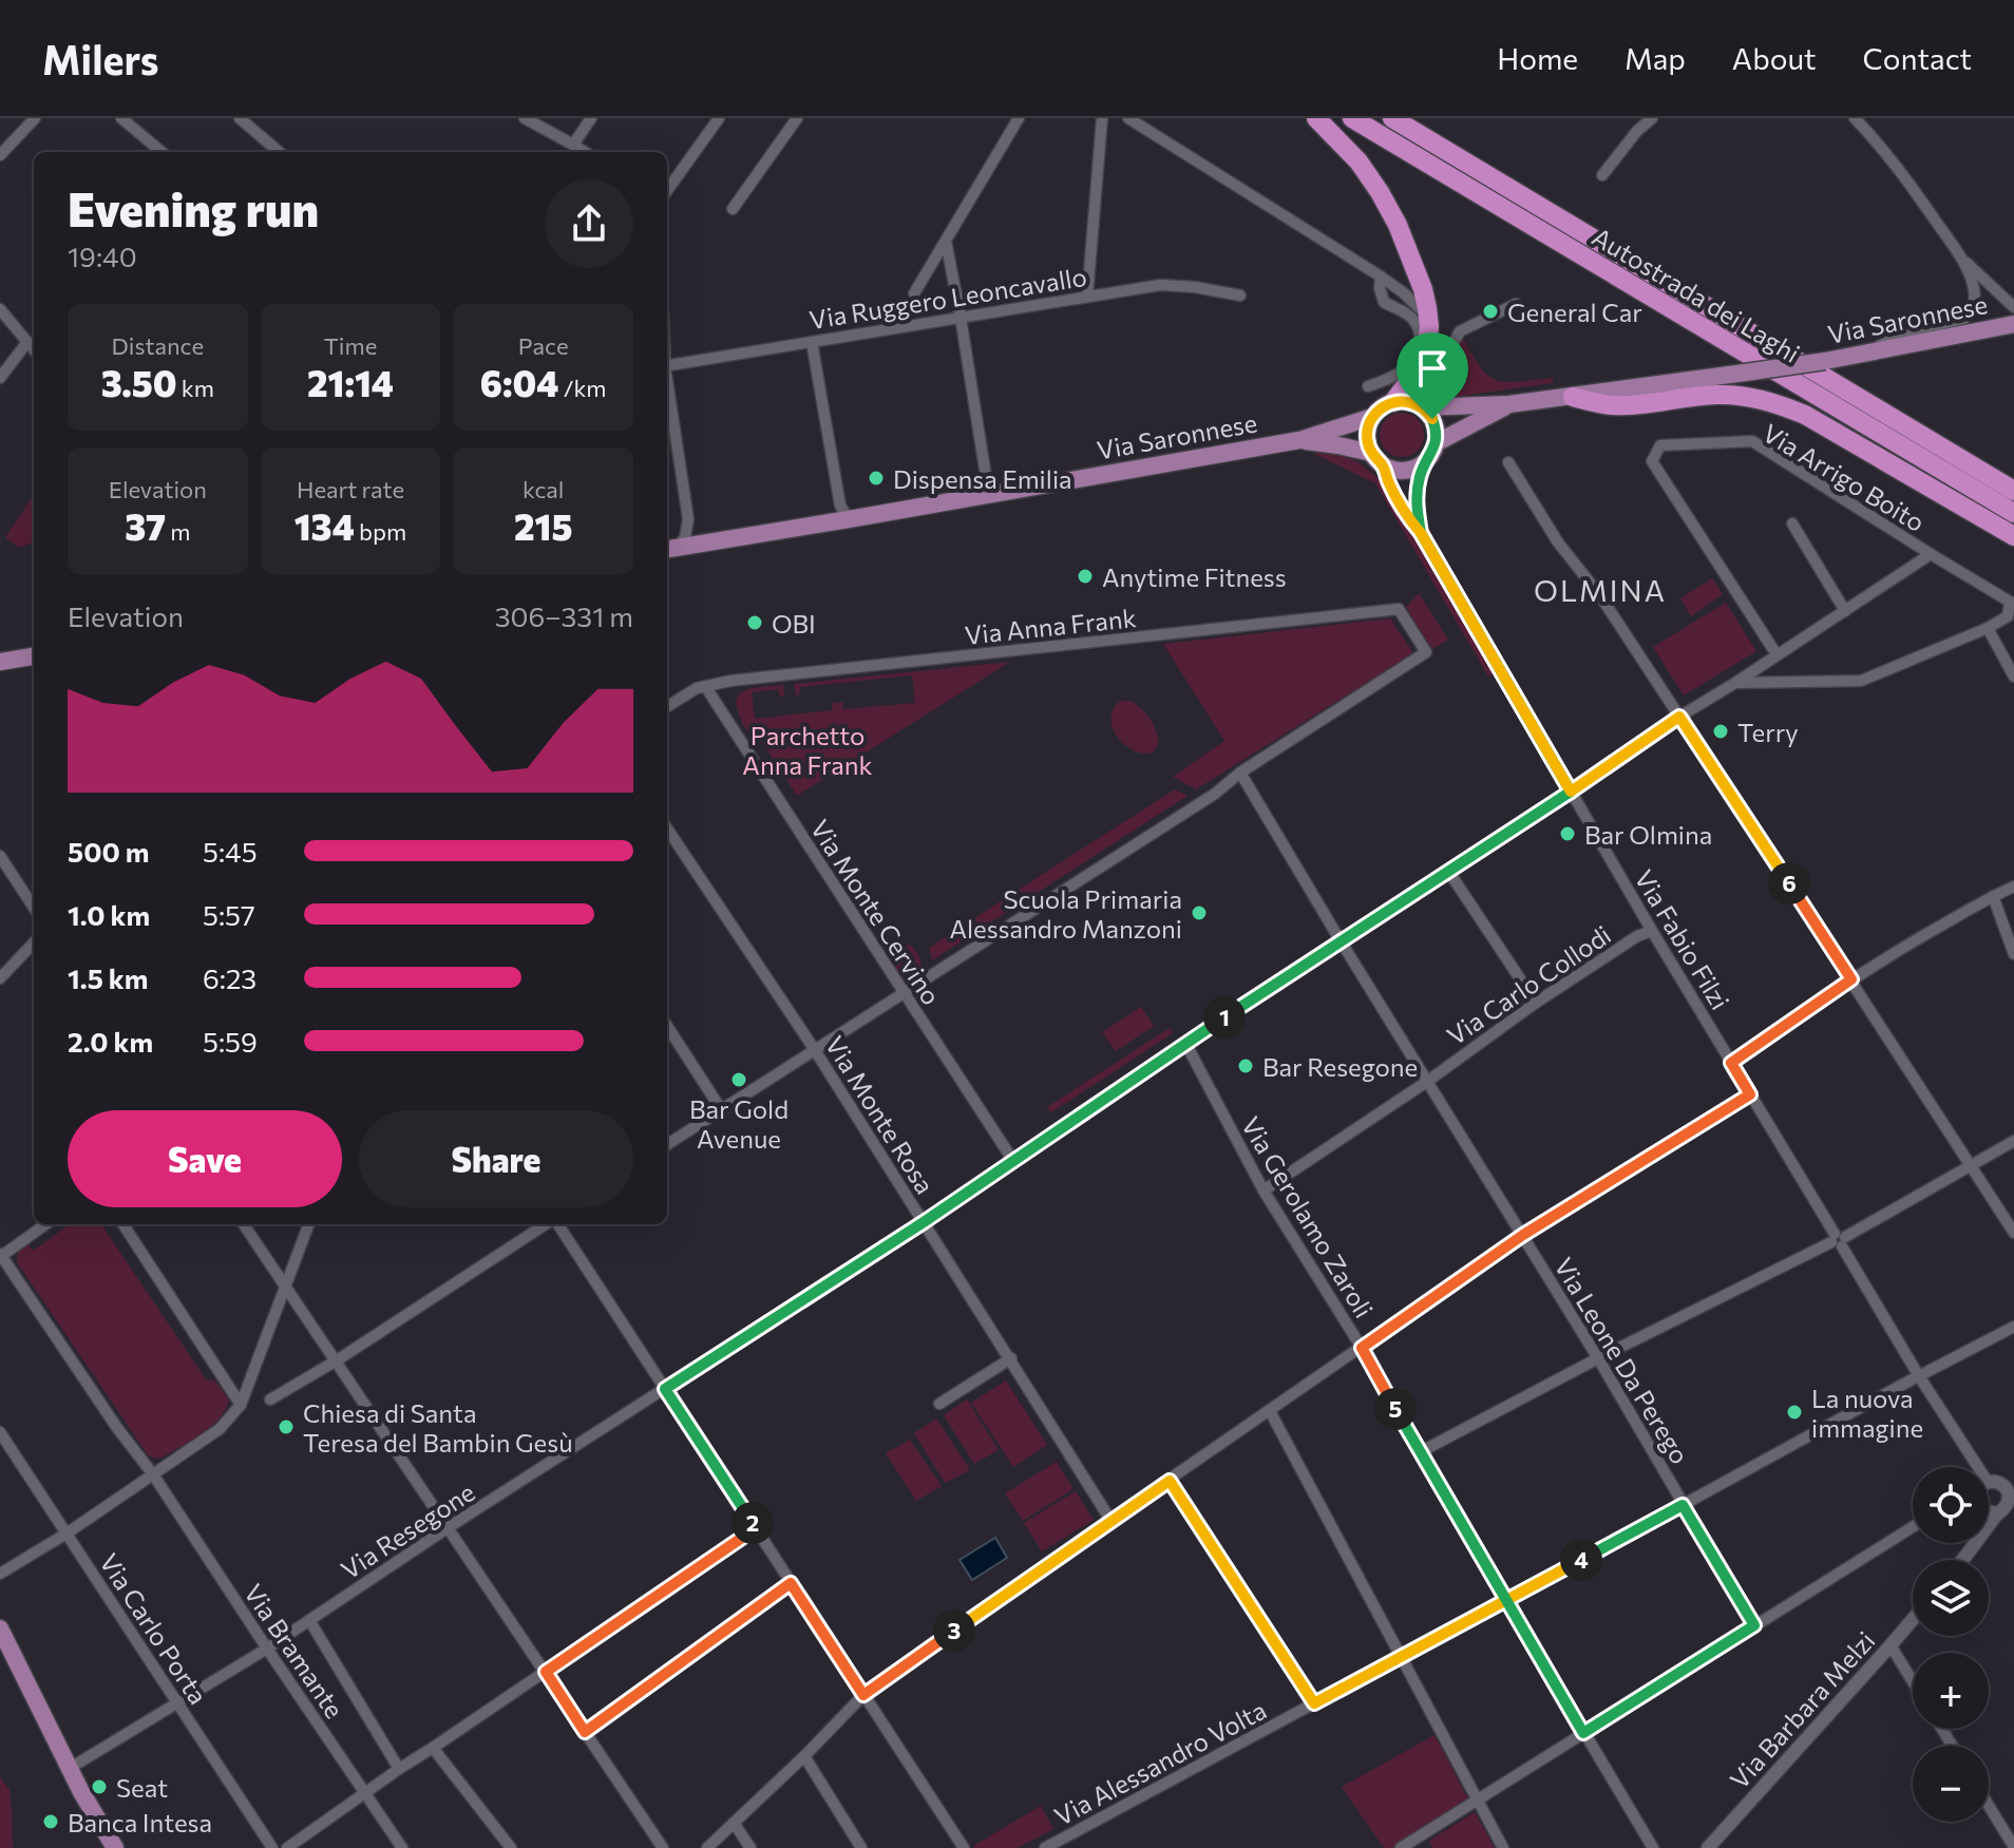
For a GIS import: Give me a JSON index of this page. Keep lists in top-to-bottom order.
{
  "streets": {
    "highway": ["Autostrada dei Laghi"],
    "main road": ["Via Saronnese"],
    "street": [
      "Via Ruggero Leoncavallo",
      "Via Arrigo Boito",
      "Via Anna Frank",
      "Via Monte Cervino",
      "Via Fabio Filzi",
      "Via Carlo Collodi",
      "Via Monte Rosa",
      "Via Gerolamo Zaroli",
      "Via Leone Da Perego",
      "Via Resegone",
      "Via Carlo Porta",
      "Via Bramante",
      "Via Barbara Melzi",
      "Via Alessandro Volta"
    ]
  },
  "crossings": [
    ["Via Saronnese", "Via Fabio Filzi"],
    ["Via Arrigo Boito", "Via Resegone"],
    ["Via Anna Frank", "Via Monte Cervino"],
    ["Via Anna Frank", "Via Leone Da Perego"],
    ["Via Monte Cervino", "Via Resegone"],
    ["Via Fabio Filzi", "Via Carlo Collodi"],
    ["Via Fabio Filzi", "Via Resegone"],
    ["Via Fabio Filzi", "Via Alessandro Volta"],
    ["Via Carlo Collodi", "Via Gerolamo Zaroli"],
    ["Via Carlo Collodi", "Via Leone Da Perego"],
    ["Via Monte Rosa", "Via Resegone"],
    ["Via Gerolamo Zaroli", "Via Resegone"],
    ["Via Gerolamo Zaroli", "Via Alessandro Volta"],
    ["Via Leone Da Perego", "Via Resegone"],
    ["Via Leone Da Perego", "Via Alessandro Volta"],
    ["Via Resegone", "Via Carlo Porta"],
    ["Via Resegone", "Via Bramante"]
  ],
  "districts": ["OLMINA"],
  "parks": ["Parchetto Anna Frank"],
  "places": [
    "General Car",
    "Dispensa Emilia",
    "Anytime Fitness",
    "OBI",
    "Terry",
    "Bar Olmina",
    "Scuola Primaria Alessandro Manzoni",
    "Bar Resegone",
    "Bar Gold Avenue",
    "La nuova immagine",
    "Chiesa di Santa Teresa del Bambin Gesù",
    "Seat",
    "Banca Intesa"
  ],
  "page": {
    "header": "Milers",
    "nav": [
      "Home",
      "Map",
      "About",
      "Contact"
    ],
    "heading": ["Evening run", "19:40"],
    "stats": [
      ["Distance", "3.50 km"],
      ["Time", "21:14"],
      ["Pace", "6:04 /km"],
      ["Elevation", "37 m"],
      ["Heart rate", "134 bpm"],
      ["kcal", "215"]
    ],
    "chart": ["Elevation", "306–331 m"],
    "list": [
      {
        "name": "500 m",
        "note": "5:45"
      },
      {
        "name": "1.0 km",
        "note": "5:57"
      },
      {
        "name": "1.5 km",
        "note": "6:23"
      },
      {
        "name": "2.0 km",
        "note": "5:59"
      }
    ],
    "pins": [
      "6",
      "1",
      "5",
      "2",
      "4",
      "3"
    ],
    "buttons": ["Save", "Share"],
    "map_buttons": ["+", "−"]
  }
}
